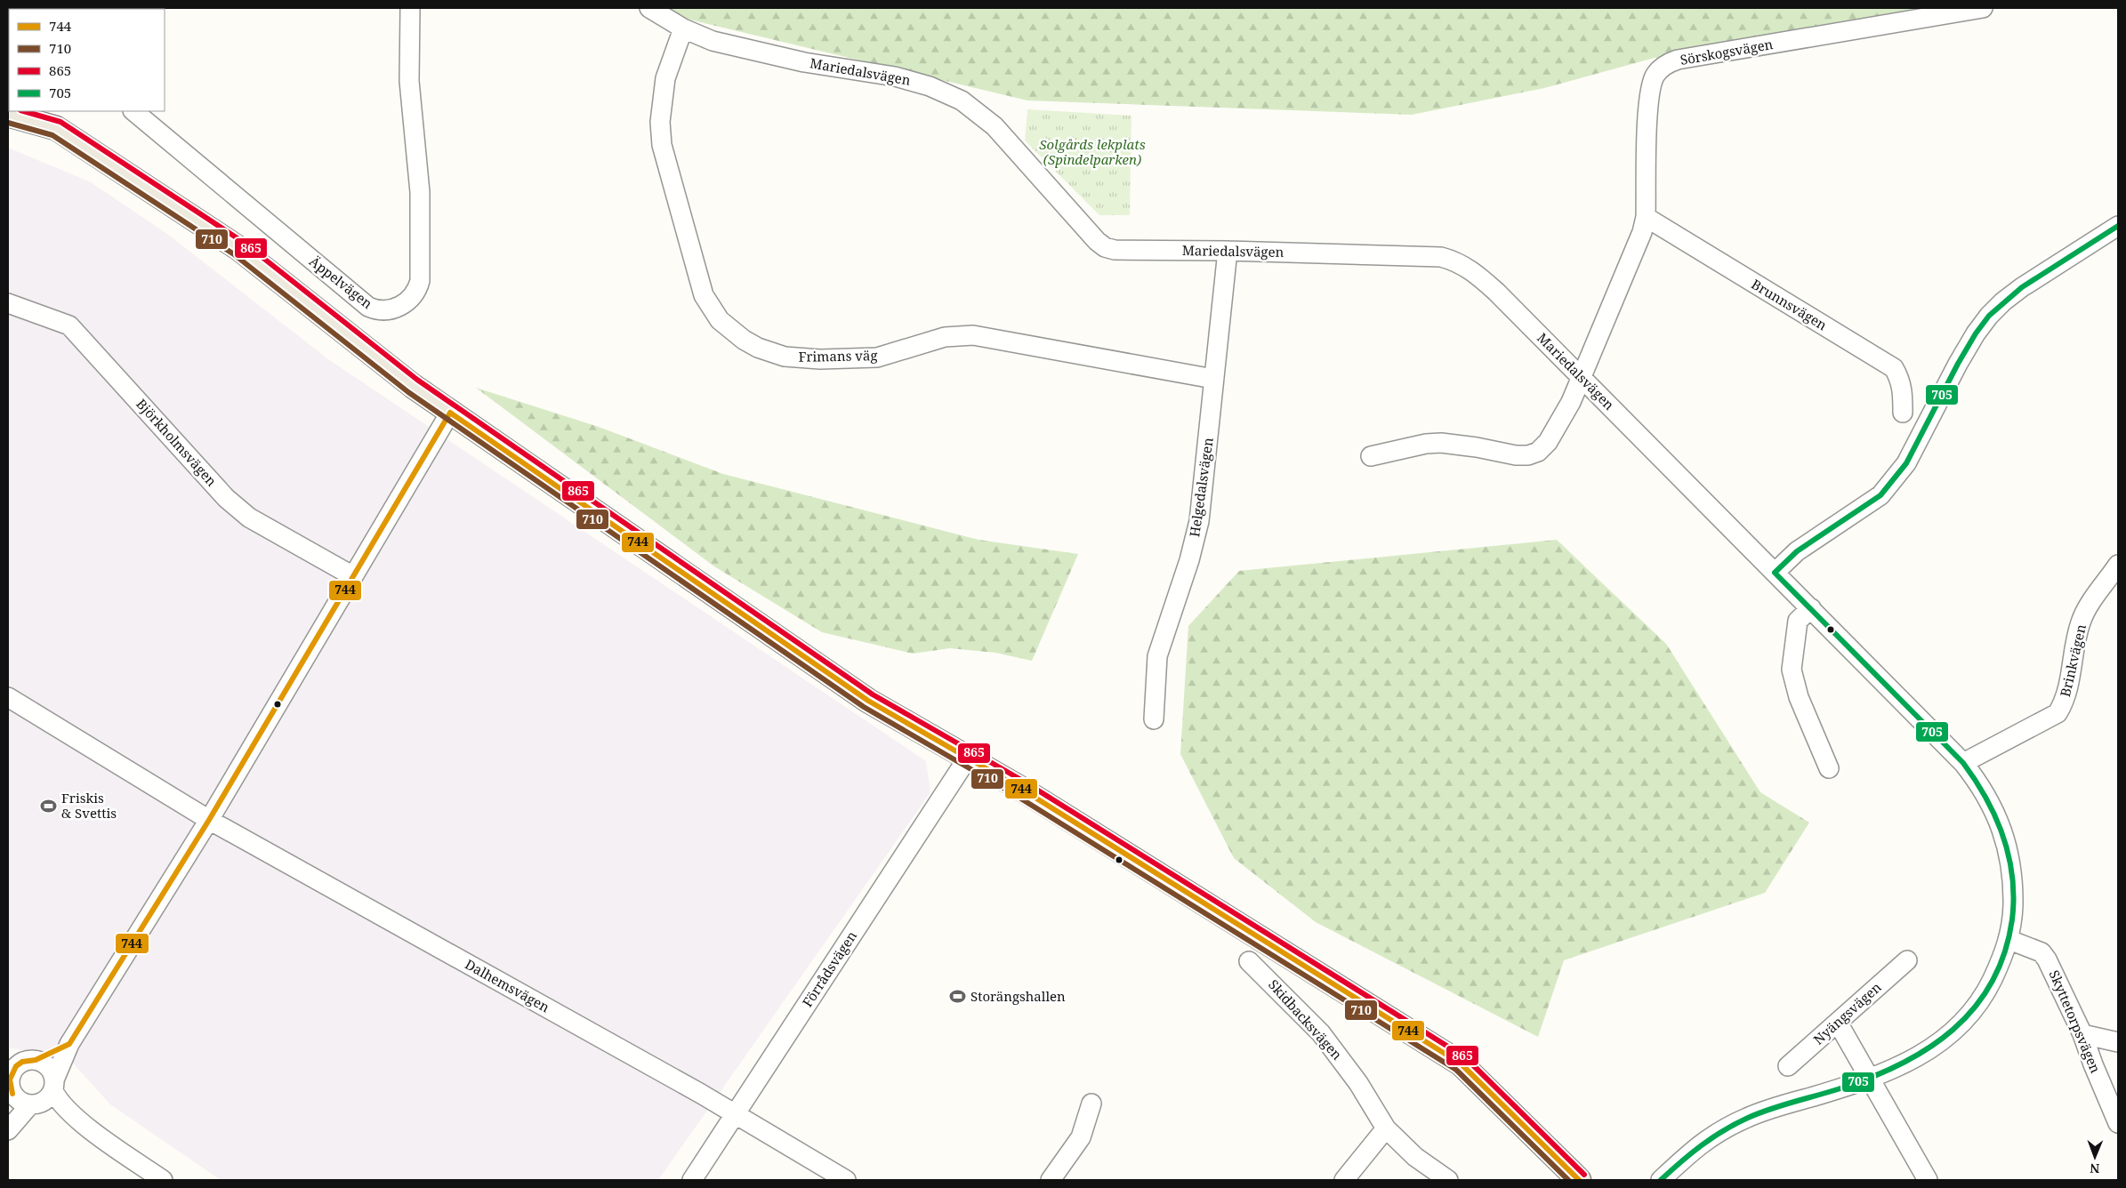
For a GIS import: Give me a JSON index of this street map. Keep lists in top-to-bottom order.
{
  "streets": {
    "street": [
      "Sörskogsvägen",
      "Mariedalsvägen",
      "Äppelvägen",
      "Brunnsvägen",
      "Frimans väg",
      "Björkholmsvägen",
      "Helgedalsvägen",
      "Brinkvägen",
      "Förrådsvägen",
      "Dalhemsvägen",
      "Nyängsvägen",
      "Skidbacksvägen",
      "Skyttetorpsvägen"
    ]
  },
  "crossings": [
    ["Sörskogsvägen", "Mariedalsvägen"],
    ["Sörskogsvägen", "Brunnsvägen"],
    ["Mariedalsvägen", "Frimans väg"],
    ["Mariedalsvägen", "Helgedalsvägen"],
    ["Mariedalsvägen", "Brinkvägen"],
    ["Mariedalsvägen", "Skyttetorpsvägen"],
    ["Frimans väg", "Helgedalsvägen"],
    ["Förrådsvägen", "Dalhemsvägen"]
  ],
  "parks": ["Solgårds lekplats (Spindelparken)"],
  "places": {
    "sports": ["Friskis & Svettis", "Storängshallen"]
  },
  "lines": [
    "transit line 865",
    "transit line 710",
    "transit line 705",
    "transit line 744"
  ],
  "legend": [
    "744",
    "710",
    "865",
    "705"
  ],
  "north": "bottom"
}
